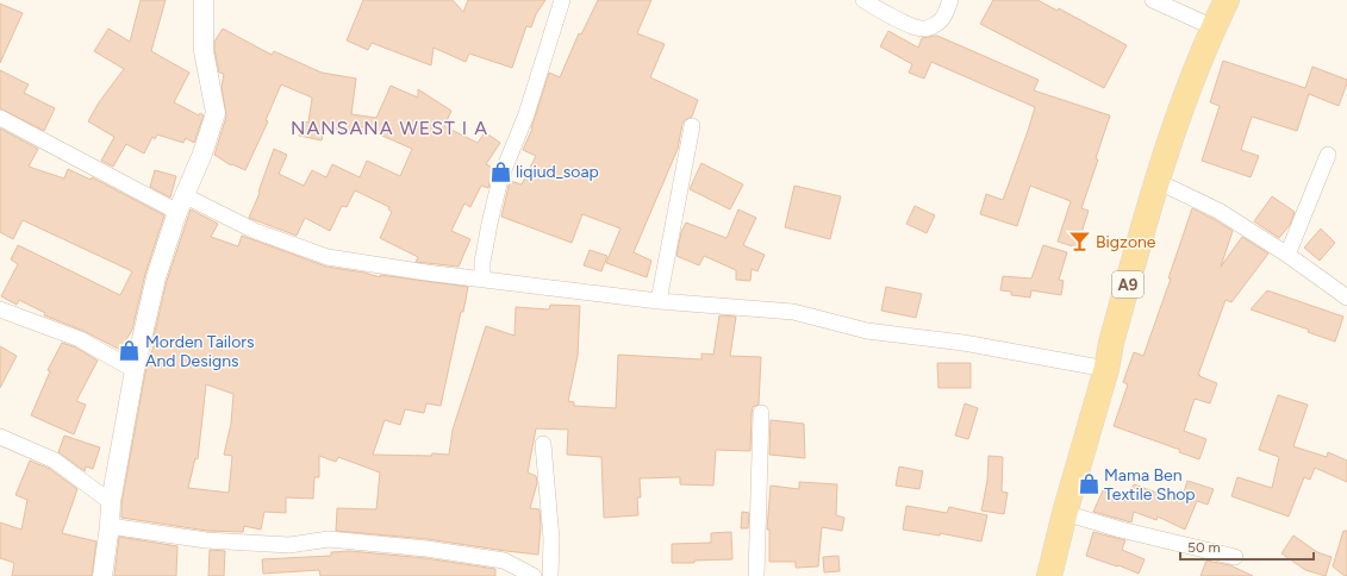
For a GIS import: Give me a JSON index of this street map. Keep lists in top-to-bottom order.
{
  "streets": {
    "main road": ["A9"]
  },
  "districts": ["NANSANA WEST I A"],
  "places": {
    "shop": ["liqiud_soap", "Morden Tailors And Designs", "Mama Ben Textile Shop"],
    "bar": ["Bigzone"]
  },
  "scale_bar": "50 m"
}
